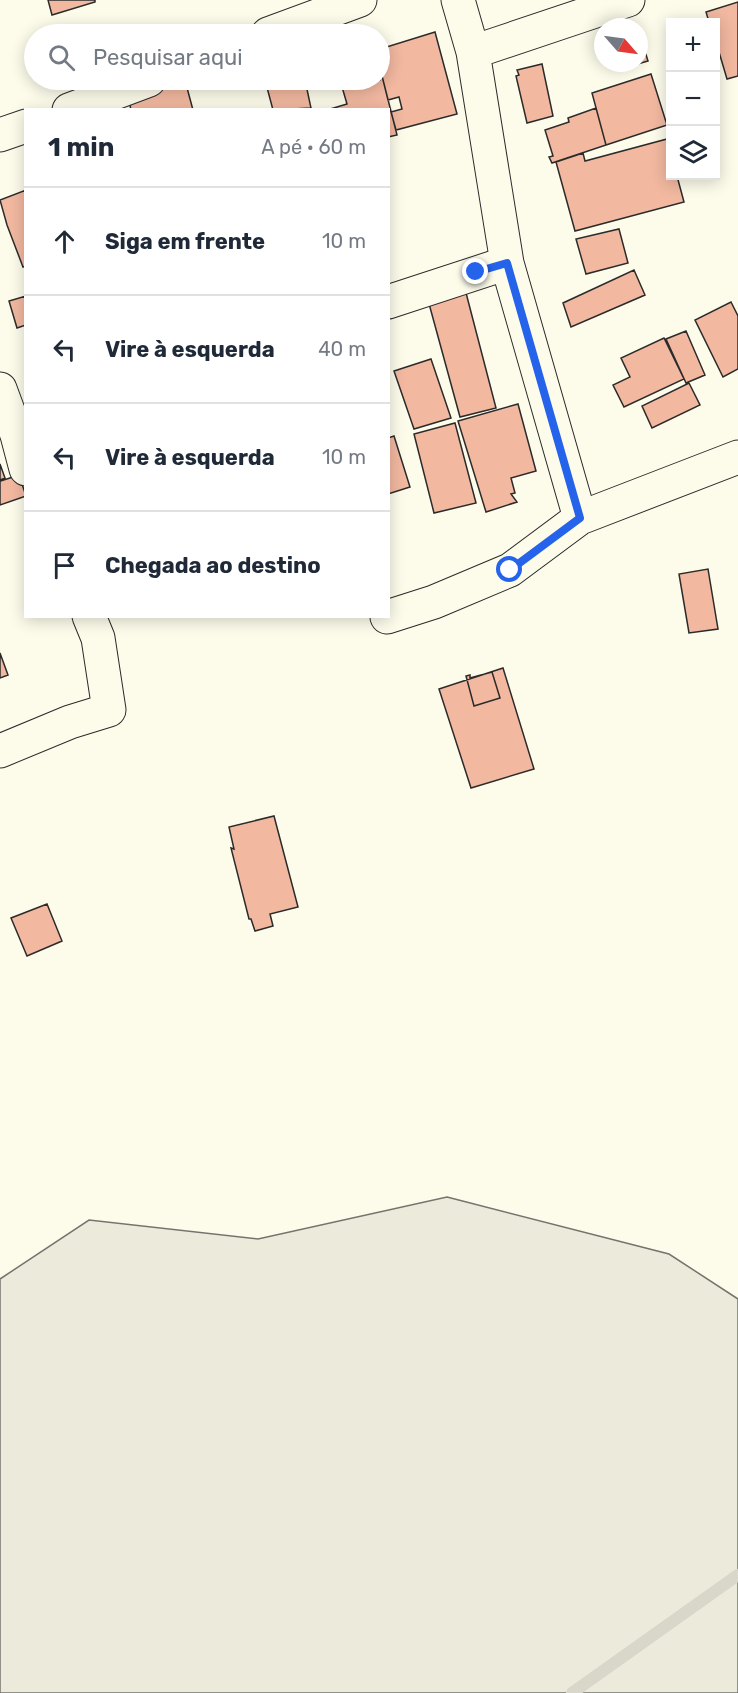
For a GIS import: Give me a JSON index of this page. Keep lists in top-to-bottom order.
{
  "north": "bottom right",
  "page": {
    "map_buttons": ["+", "−"],
    "search": "Pesquisar aqui",
    "heading": ["1 min", "A pé · 60 m"],
    "list": [
      ["Siga em frente", "10 m"],
      ["Vire à esquerda", "40 m"],
      ["Vire à esquerda", "10 m"],
      "Chegada ao destino"
    ]
  }
}
